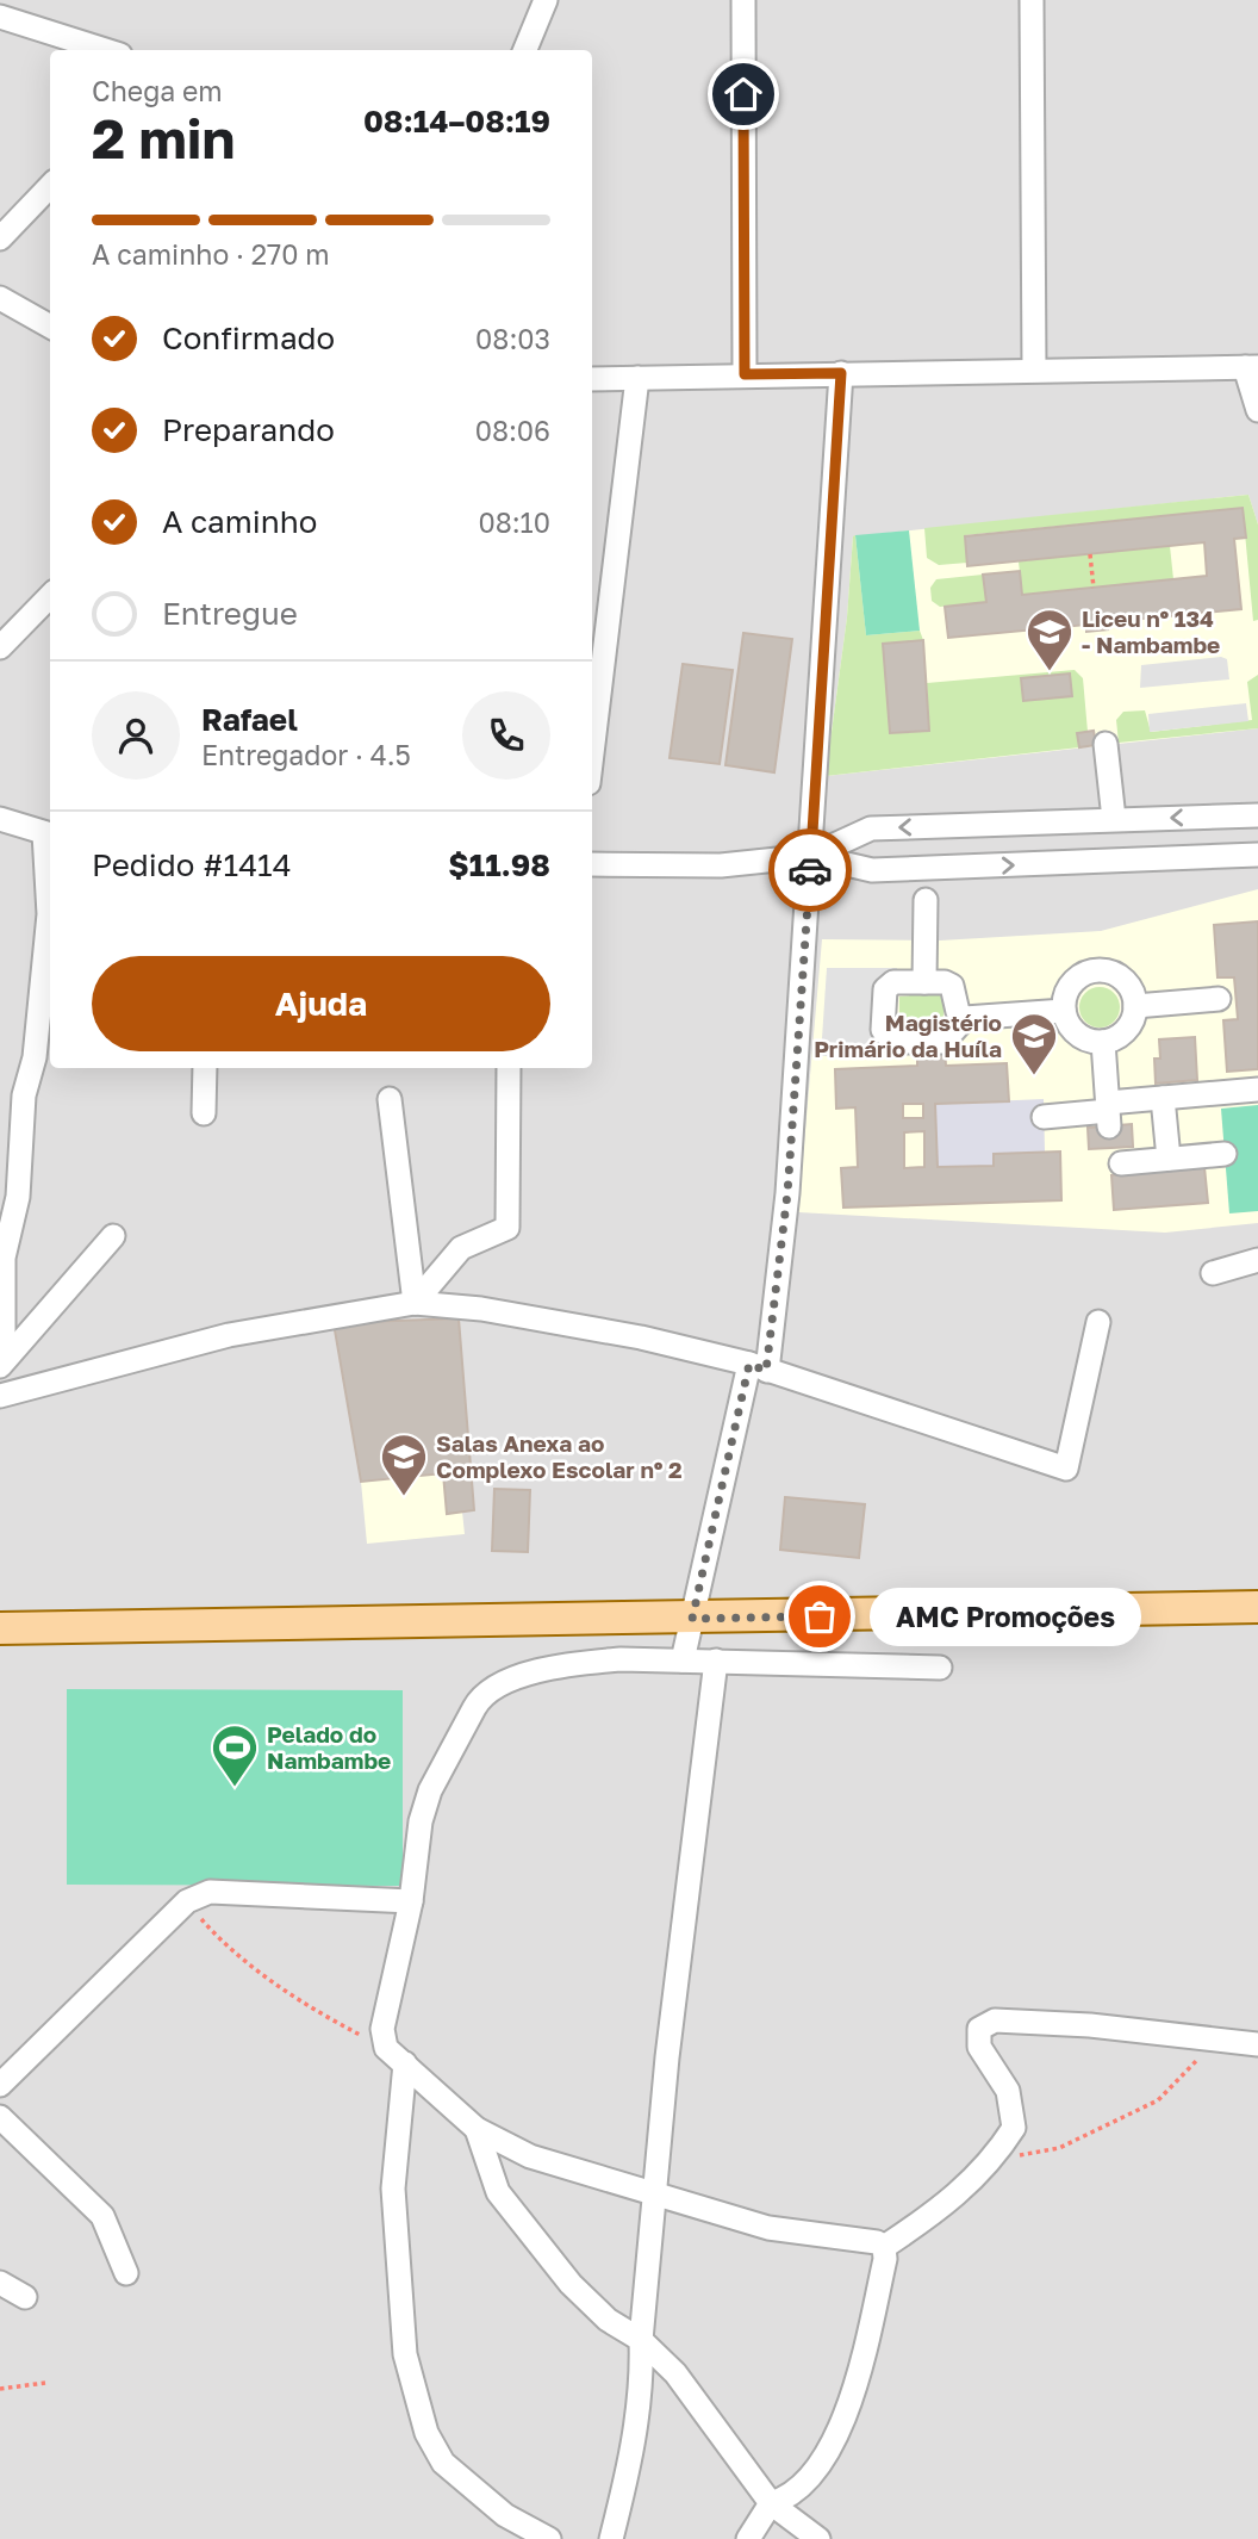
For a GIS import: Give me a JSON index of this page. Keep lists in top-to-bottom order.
{
  "places": {
    "school or university": ["Liceu nº 134 - Nambambe", "Magistério Primário da Huíla", "Salas Anexa ao Complexo Escolar nº 2"],
    "other": ["AMC Promoções"],
    "sports": ["Pelado do Nambambe"]
  },
  "page": {
    "heading": ["2 min", "Chega em", "08:14–08:19"],
    "panel": [
      "Rafael",
      "Entregador · 4.5",
      "Pedido #1414",
      "$11.98"
    ],
    "bar": "A caminho · 270 m",
    "list": [
      ["Confirmado", "08:03"],
      ["Preparando", "08:06"],
      ["A caminho", "08:10"],
      "Entregue"
    ],
    "buttons": "Ajuda",
    "bubble": "AMC Promoções"
  }
}
